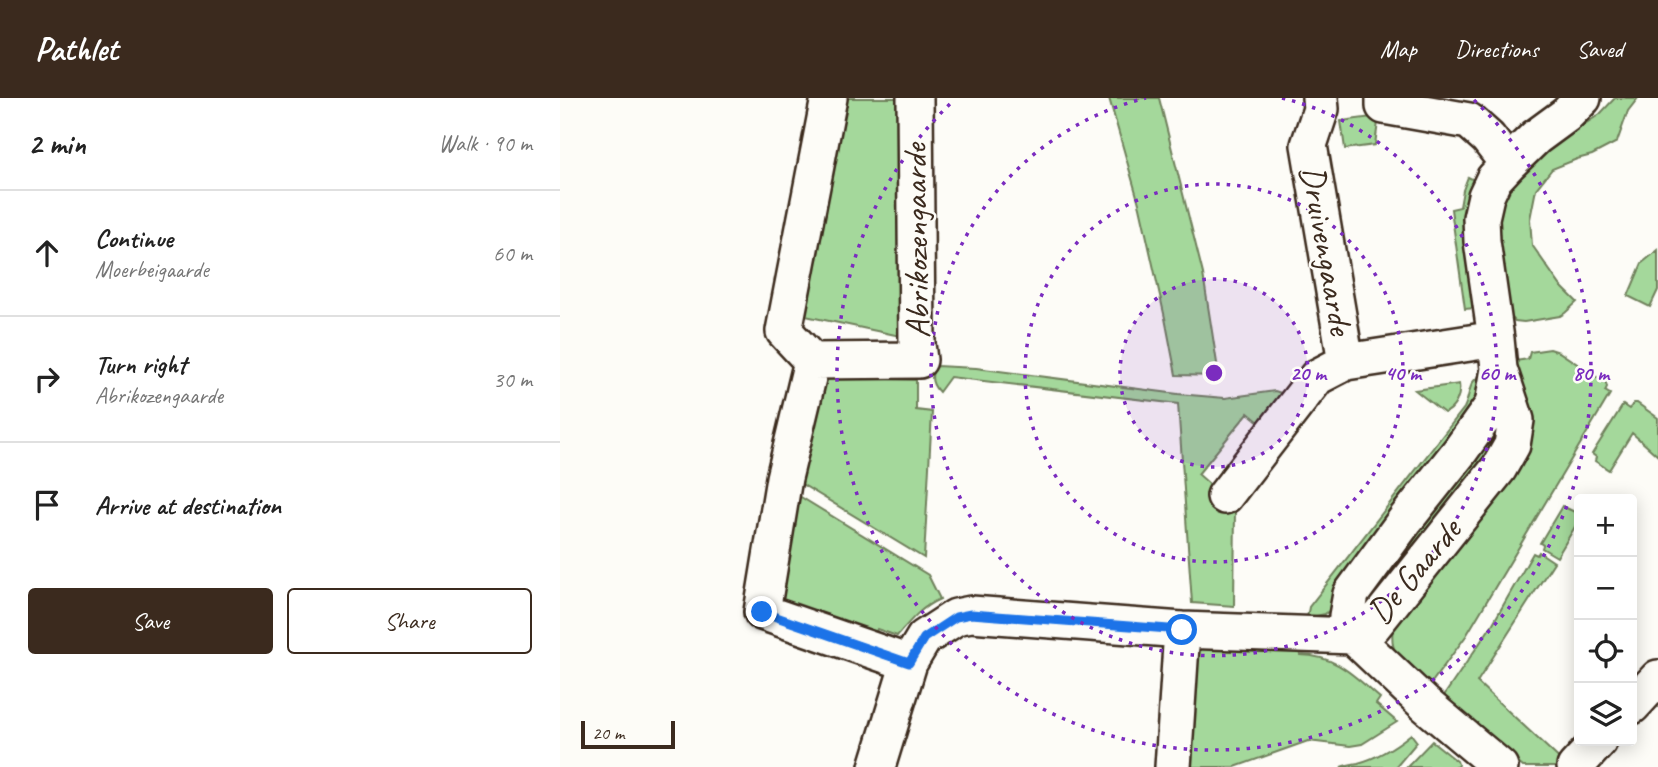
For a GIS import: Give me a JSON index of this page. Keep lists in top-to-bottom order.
{
  "streets": {
    "street": ["Abrikozengaarde", "Druivengaarde", "De Gaarde"]
  },
  "crossings": [
    ["Druivengaarde", "De Gaarde"]
  ],
  "scale_bar": "20 m",
  "page": {
    "header": "Pathlet",
    "nav": ["Map", "Directions", "Saved"],
    "heading": ["2 min", "Walk · 90 m"],
    "list": [
      ["Continue", "Moerbeigaarde", "60 m"],
      ["Turn right", "Abrikozengaarde", "30 m"],
      "Arrive at destination"
    ],
    "map_buttons": ["+", "−"],
    "buttons": ["Save", "Share"],
    "scale": "20 m"
  },
  "rings": [
    "20 m",
    "40 m",
    "60 m",
    "80 m"
  ]
}
